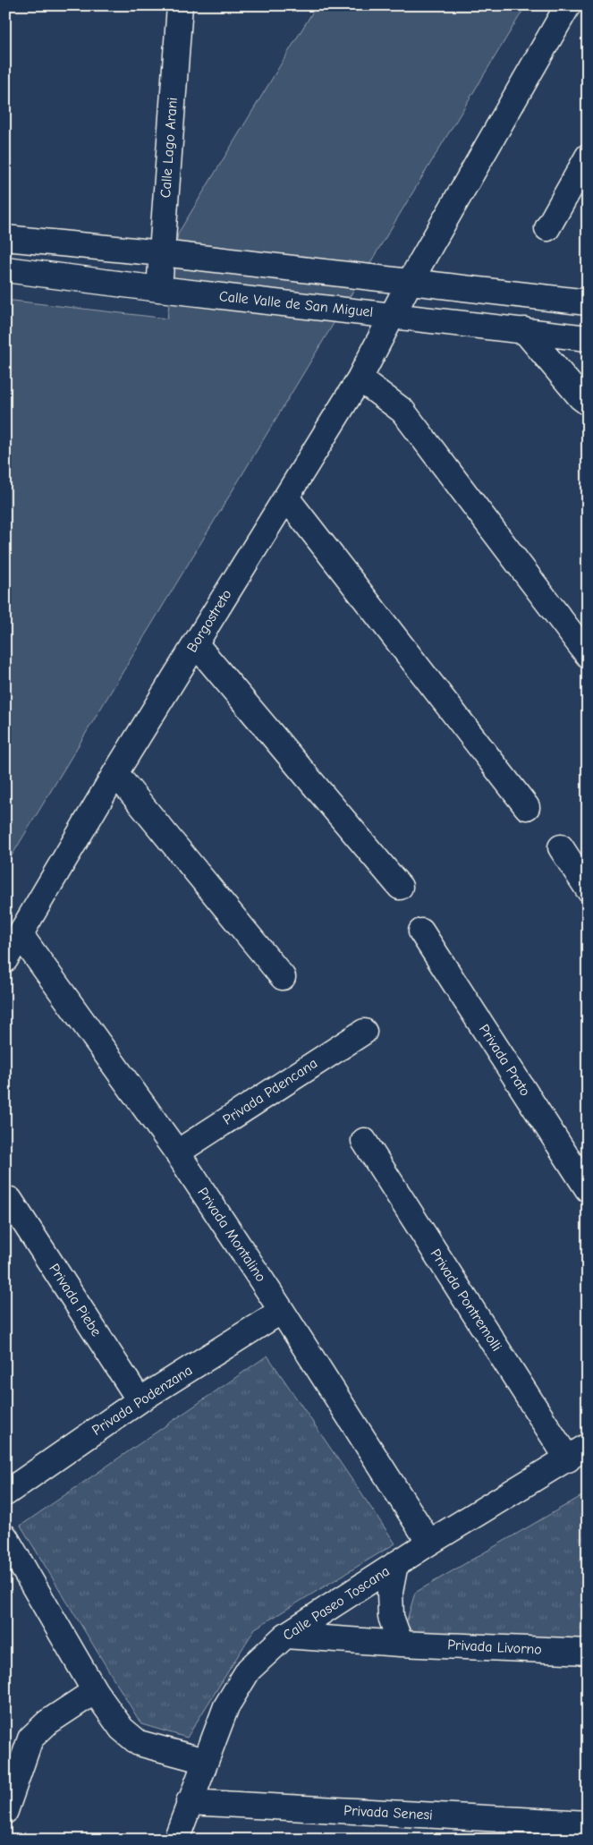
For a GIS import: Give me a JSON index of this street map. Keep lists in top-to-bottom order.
{
  "streets": {
    "street": [
      "Calle Lago Arani",
      "Calle Valle de San Miguel",
      "Borgostreto",
      "Privada Prato",
      "Privada Pdencana",
      "Privada Montalino",
      "Privada Piebe",
      "Privada Pontremolli",
      "Privada Podenzana",
      "Calle Paseo Toscana",
      "Privada Livorno",
      "Privada Senesi"
    ]
  },
  "crossings": [
    ["Calle Lago Arani", "Calle Valle de San Miguel"],
    ["Calle Valle de San Miguel", "Borgostreto"],
    ["Borgostreto", "Privada Montalino"],
    ["Privada Pdencana", "Privada Montalino"],
    ["Privada Montalino", "Privada Podenzana"],
    ["Privada Montalino", "Calle Paseo Toscana"],
    ["Privada Piebe", "Privada Podenzana"],
    ["Privada Pontremolli", "Calle Paseo Toscana"],
    ["Calle Paseo Toscana", "Privada Livorno"],
    ["Calle Paseo Toscana", "Privada Senesi"]
  ]
}
